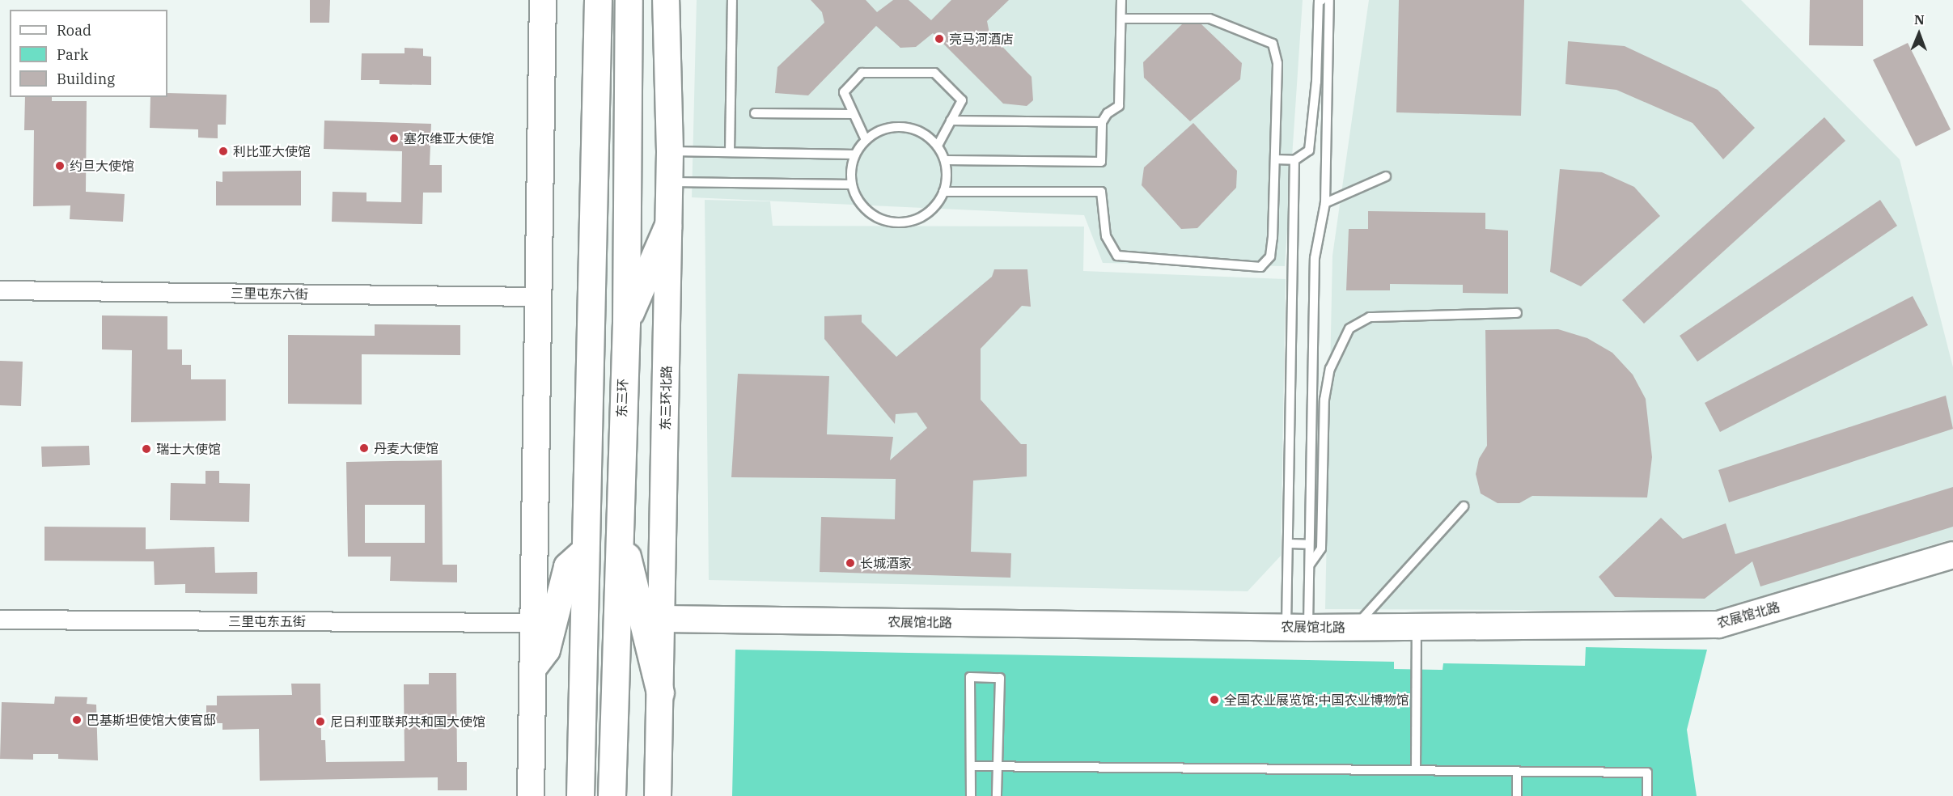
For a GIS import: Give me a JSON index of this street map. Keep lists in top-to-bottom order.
{
  "streets": {
    "highway": ["东三环"],
    "street": [
      "三里屯东六街",
      "东三环北路",
      "农展馆北路",
      "三里屯东五街"
    ]
  },
  "crossings": [
    ["东三环北路", "农展馆北路"]
  ],
  "places": [
    "亮马河酒店",
    "塞尔维亚大使馆",
    "利比亚大使馆",
    "约旦大使馆",
    "丹麦大使馆",
    "瑞士大使馆",
    "长城酒家",
    "全国农业展览馆;中国农业博物馆",
    "巴基斯坦使馆大使官邸",
    "尼日利亚联邦共和国大使馆"
  ],
  "legend": ["Road", "Park", "Building"],
  "north": "top"
}
